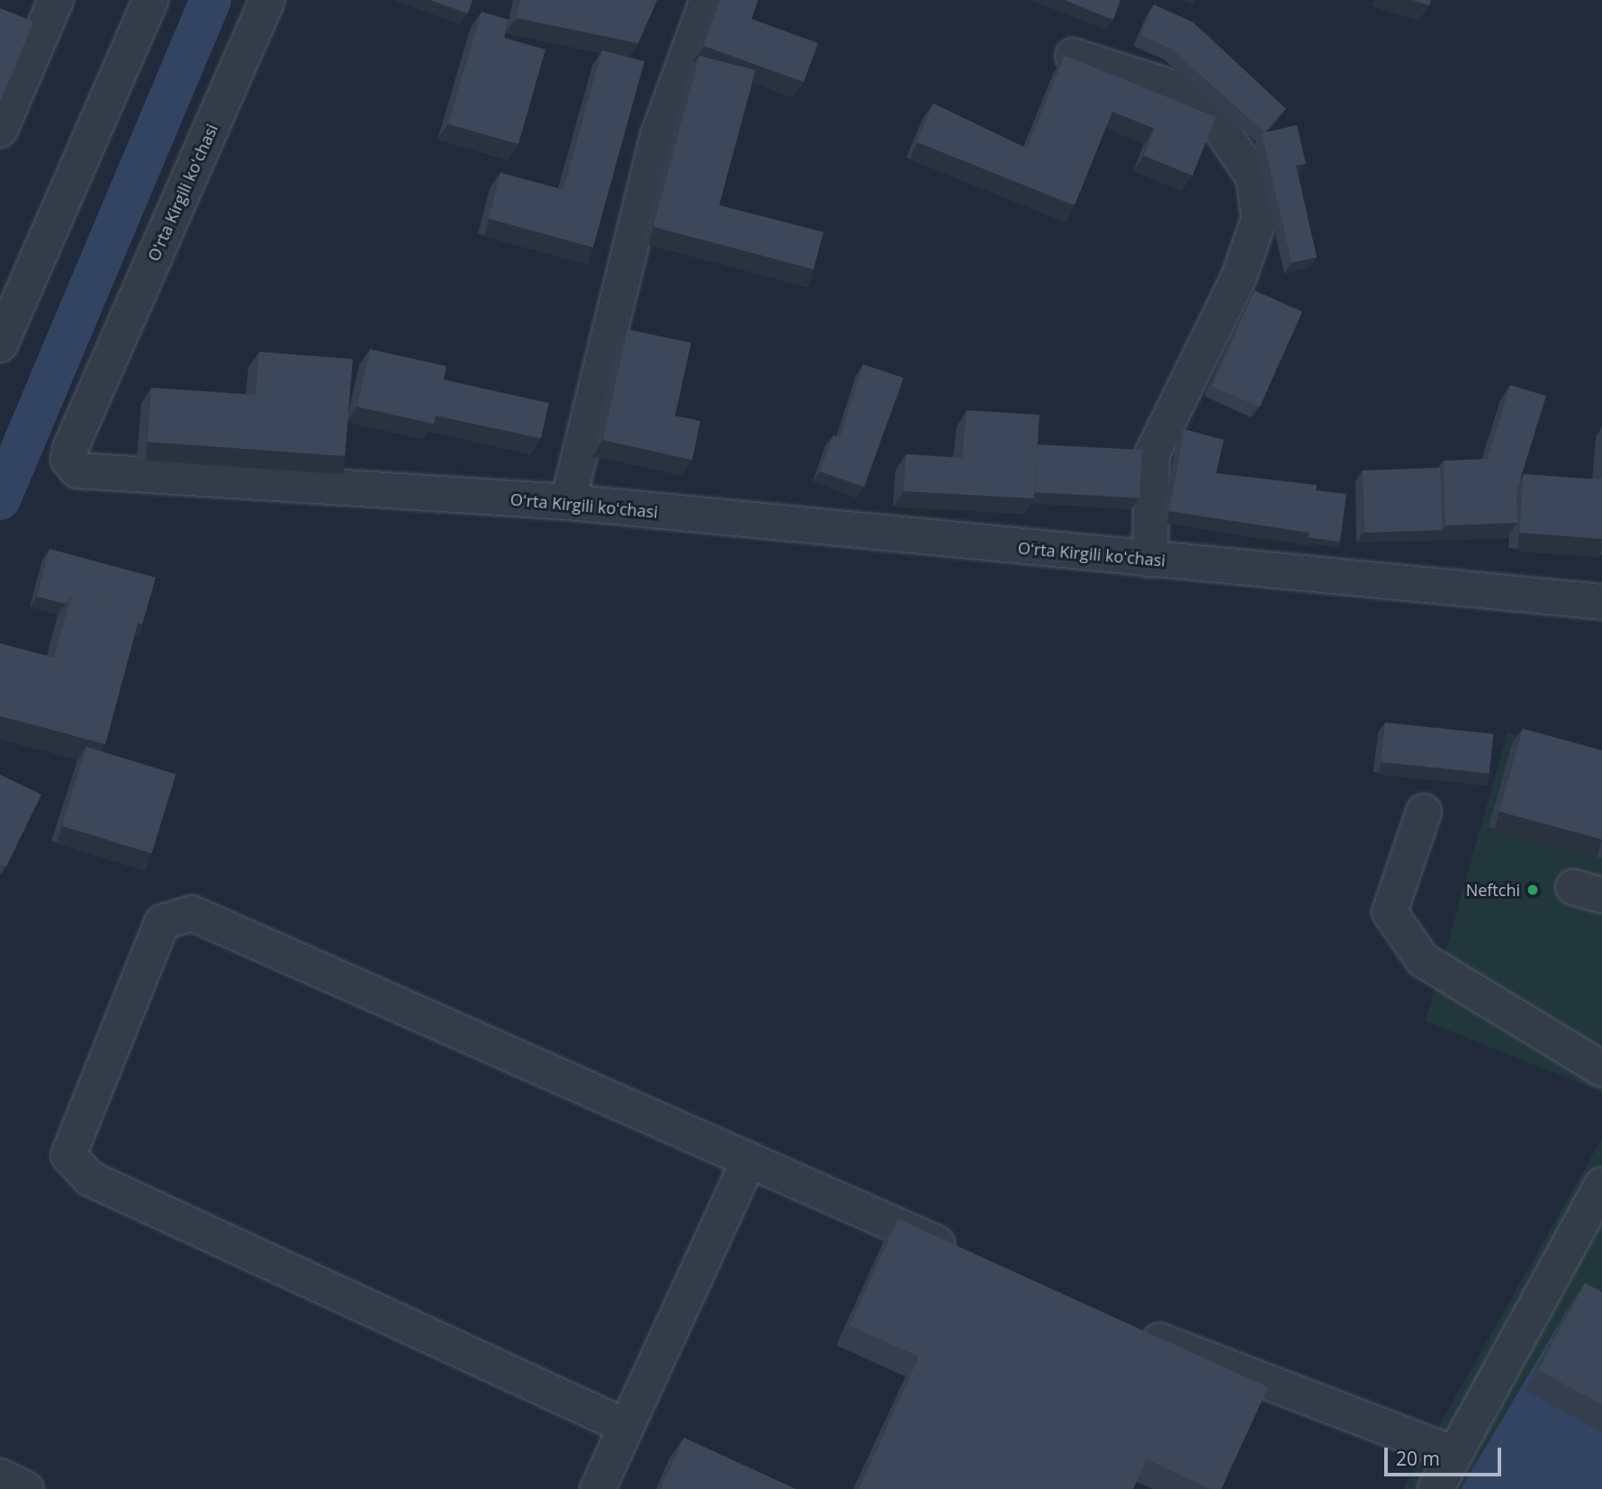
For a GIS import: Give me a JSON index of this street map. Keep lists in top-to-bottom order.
{
  "streets": {
    "street": ["Oʻrta Kirgili koʻchasi"]
  },
  "places": ["Neftchi"],
  "scale_bar": "20 m"
}
